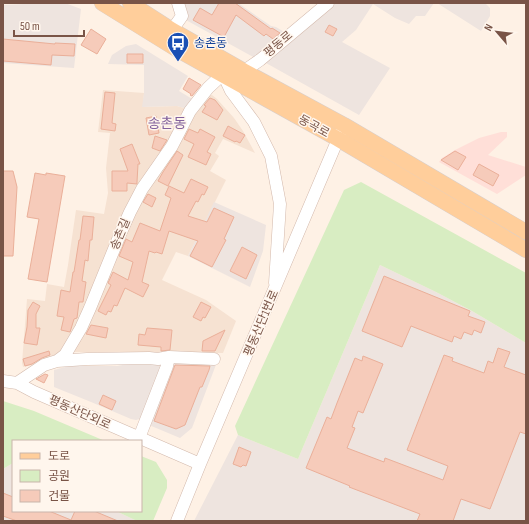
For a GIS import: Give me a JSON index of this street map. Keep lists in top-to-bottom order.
{
  "streets": {
    "main road": ["동곡로"],
    "street": [
      "평동로",
      "송촌길",
      "평동산단1번로",
      "평동산단외로"
    ]
  },
  "crossings": [
    ["평동로", "동곡로"],
    ["평동로", "송촌길"],
    ["동곡로", "송촌길"],
    ["동곡로", "평동산단1번로"],
    ["송촌길", "평동산단외로"],
    ["평동산단1번로", "평동산단외로"]
  ],
  "districts": ["송촌동"],
  "places": {
    "bus stop": ["송촌동"]
  },
  "legend": ["도로", "공원", "건물"],
  "scale_bar": "50 m",
  "north": "top left"
}
